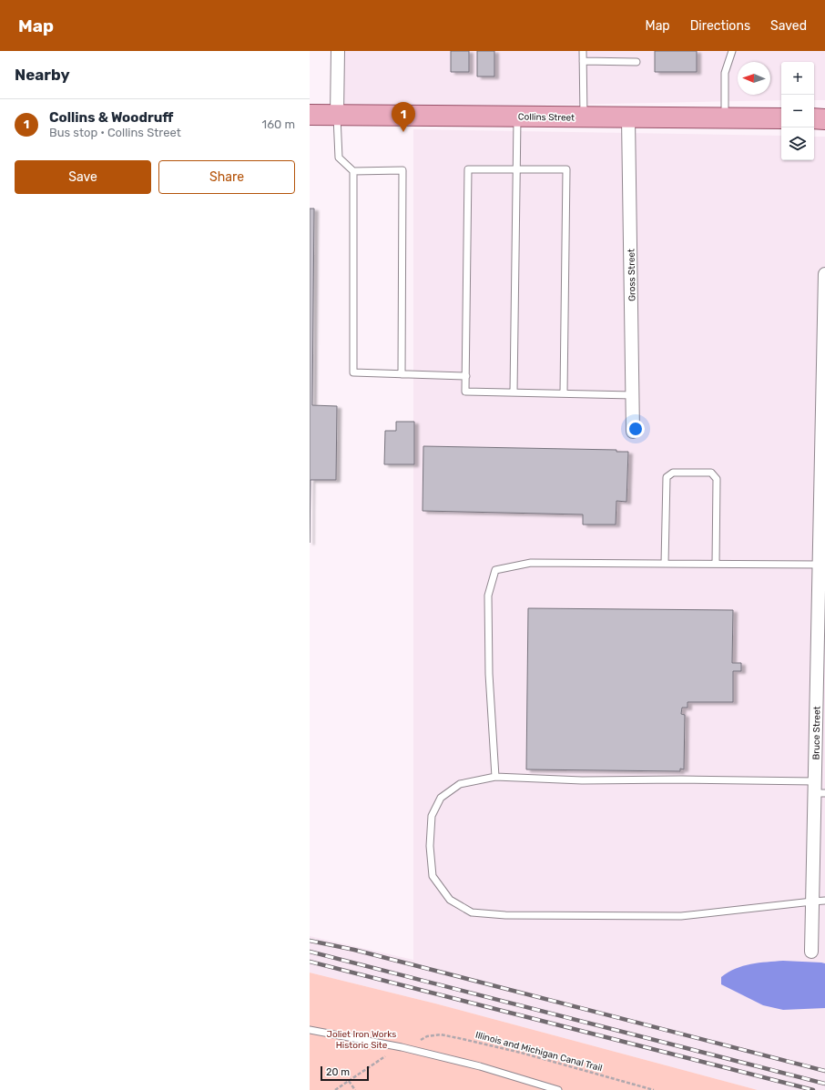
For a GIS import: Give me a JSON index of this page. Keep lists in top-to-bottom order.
{
  "streets": {
    "main road": ["Collins Street"],
    "street": ["Gross Street", "Bruce Street"],
    "path": ["Illinois and Michigan Canal Trail"]
  },
  "crossings": [
    ["Collins Street", "Gross Street"]
  ],
  "parks": ["Joliet Iron Works Historic Site"],
  "scale_bar": "20 m",
  "north": "left",
  "page": {
    "header": "Map",
    "nav": ["Map", "Directions", "Saved"],
    "heading": "Nearby",
    "map_buttons": ["+", "−"],
    "list": [
      {
        "mark": "1",
        "name": "Collins & Woodruff",
        "note": "Bus stop · Collins Street",
        "value": "160 m"
      }
    ],
    "pins": "1",
    "buttons": ["Save", "Share"],
    "scale": "20 m"
  }
}
